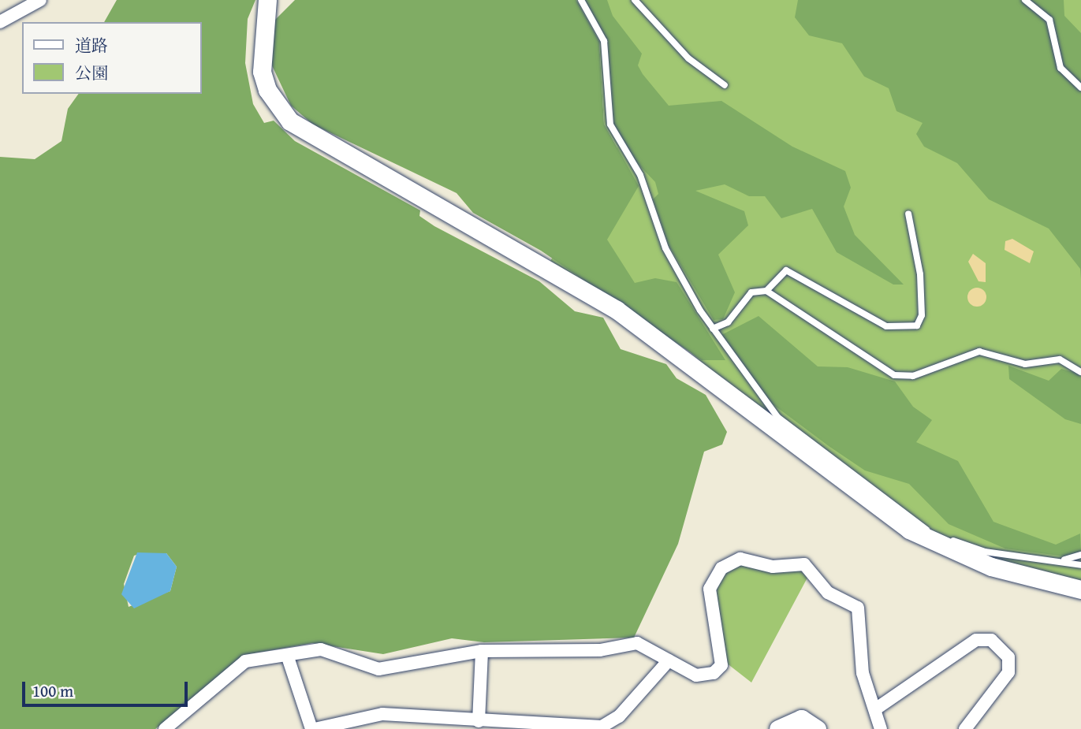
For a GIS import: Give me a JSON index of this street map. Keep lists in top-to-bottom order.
{
  "legend": ["道路", "公園"],
  "scale_bar": "100 m"
}
